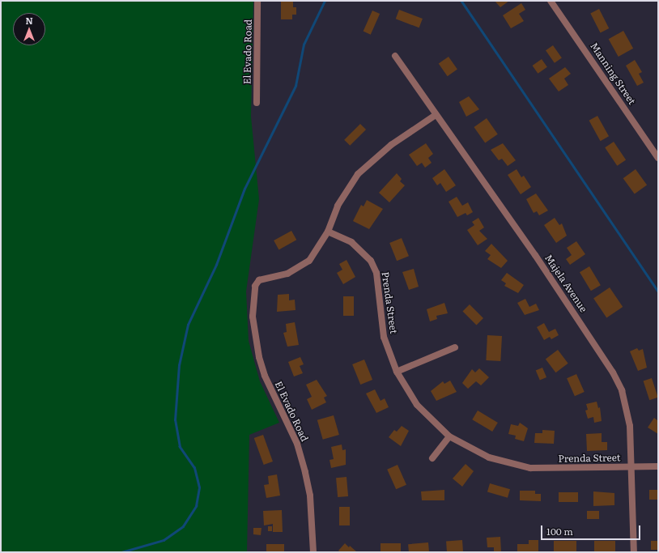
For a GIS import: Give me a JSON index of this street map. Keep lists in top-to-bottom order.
{
  "streets": {
    "street": [
      "El Evado Road",
      "Manning Street",
      "Majela Avenue",
      "Prenda Street"
    ]
  },
  "crossings": [
    ["El Evado Road", "Prenda Street"],
    ["Majela Avenue", "Prenda Street"]
  ],
  "scale_bar": "100 m",
  "north": "top"
}
